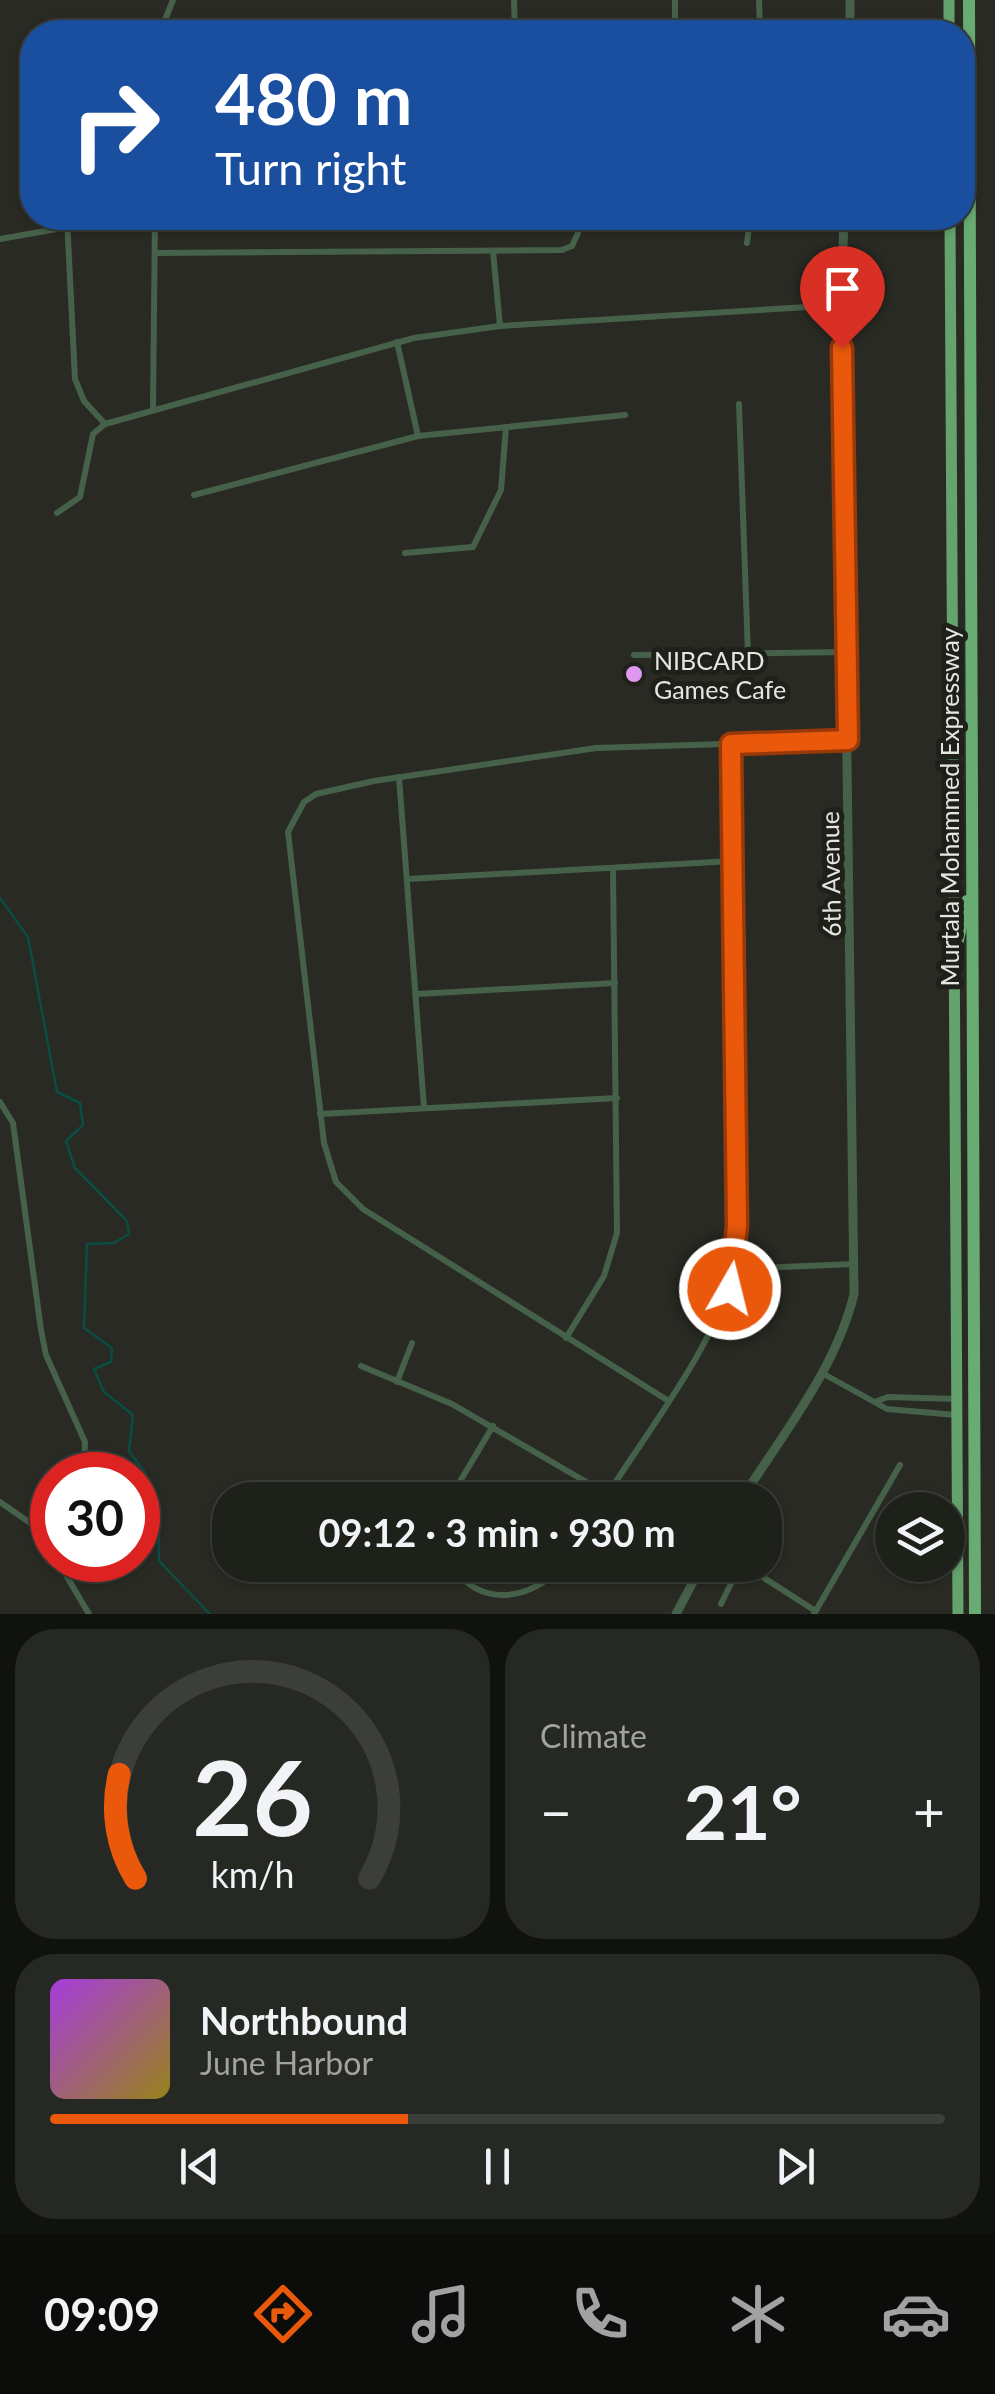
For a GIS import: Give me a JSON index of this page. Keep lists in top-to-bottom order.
{
  "streets": {
    "highway": ["Murtala Mohammed Expressway"],
    "street": ["6th Avenue"]
  },
  "places": ["NIBCARD Games Cafe"],
  "page": {
    "turn": ["480 m", "Turn right"],
    "limit": "30",
    "trip": "09:12 · 3 min · 930 m",
    "tile": "Climate",
    "heat": ["−", "21°", "+"],
    "song": ["Northbound", "June Harbor"],
    "tabs": "09:09",
    "gauge": ["26", "km/h"]
  }
}
